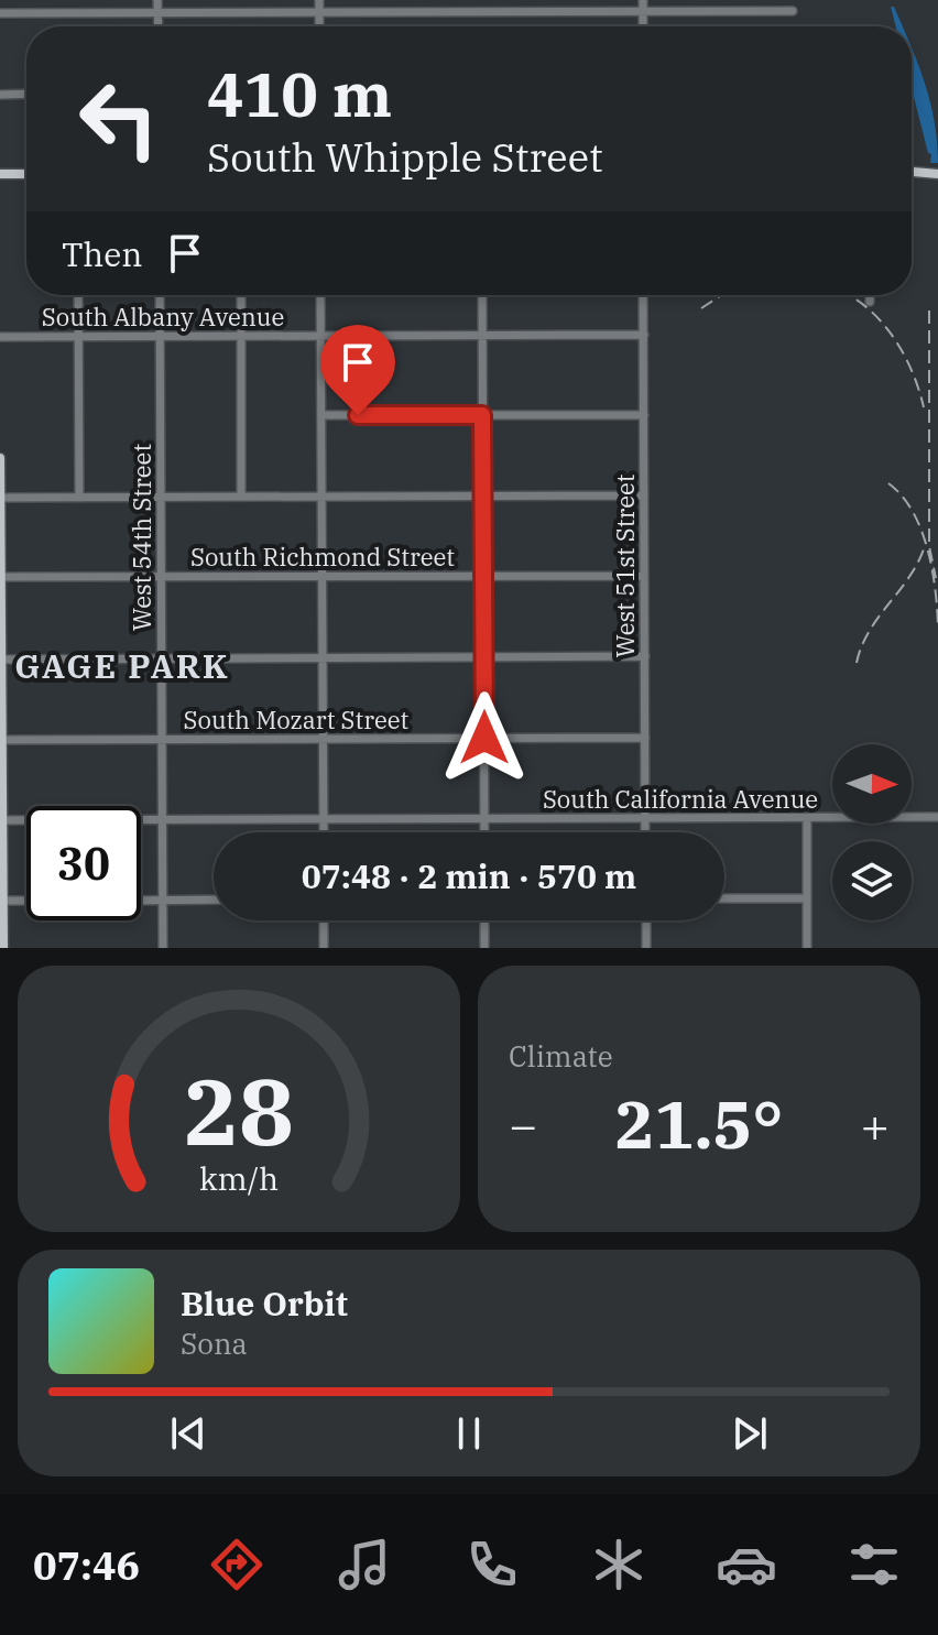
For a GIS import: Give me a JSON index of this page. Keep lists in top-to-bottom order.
{
  "streets": {
    "street": [
      "South Albany Avenue",
      "West 54th Street",
      "South Richmond Street",
      "West 51st Street",
      "South Mozart Street",
      "South California Avenue"
    ]
  },
  "crossings": [
    ["South Albany Avenue", "West 54th Street"],
    ["South Albany Avenue", "West 51st Street"],
    ["West 54th Street", "South Richmond Street"],
    ["West 54th Street", "South Mozart Street"],
    ["West 54th Street", "South California Avenue"],
    ["South Richmond Street", "West 51st Street"],
    ["West 51st Street", "South Mozart Street"],
    ["West 51st Street", "South California Avenue"]
  ],
  "districts": ["GAGE PARK"],
  "north": "right",
  "page": {
    "turn": ["410 m", "South Whipple Street"],
    "then": "Then",
    "limit": "30",
    "trip": "07:48 · 2 min · 570 m",
    "tile": "Climate",
    "heat": ["−", "21.5°", "+"],
    "song": ["Blue Orbit", "Sona"],
    "tabs": "07:46",
    "gauge": ["28", "km/h"]
  }
}
